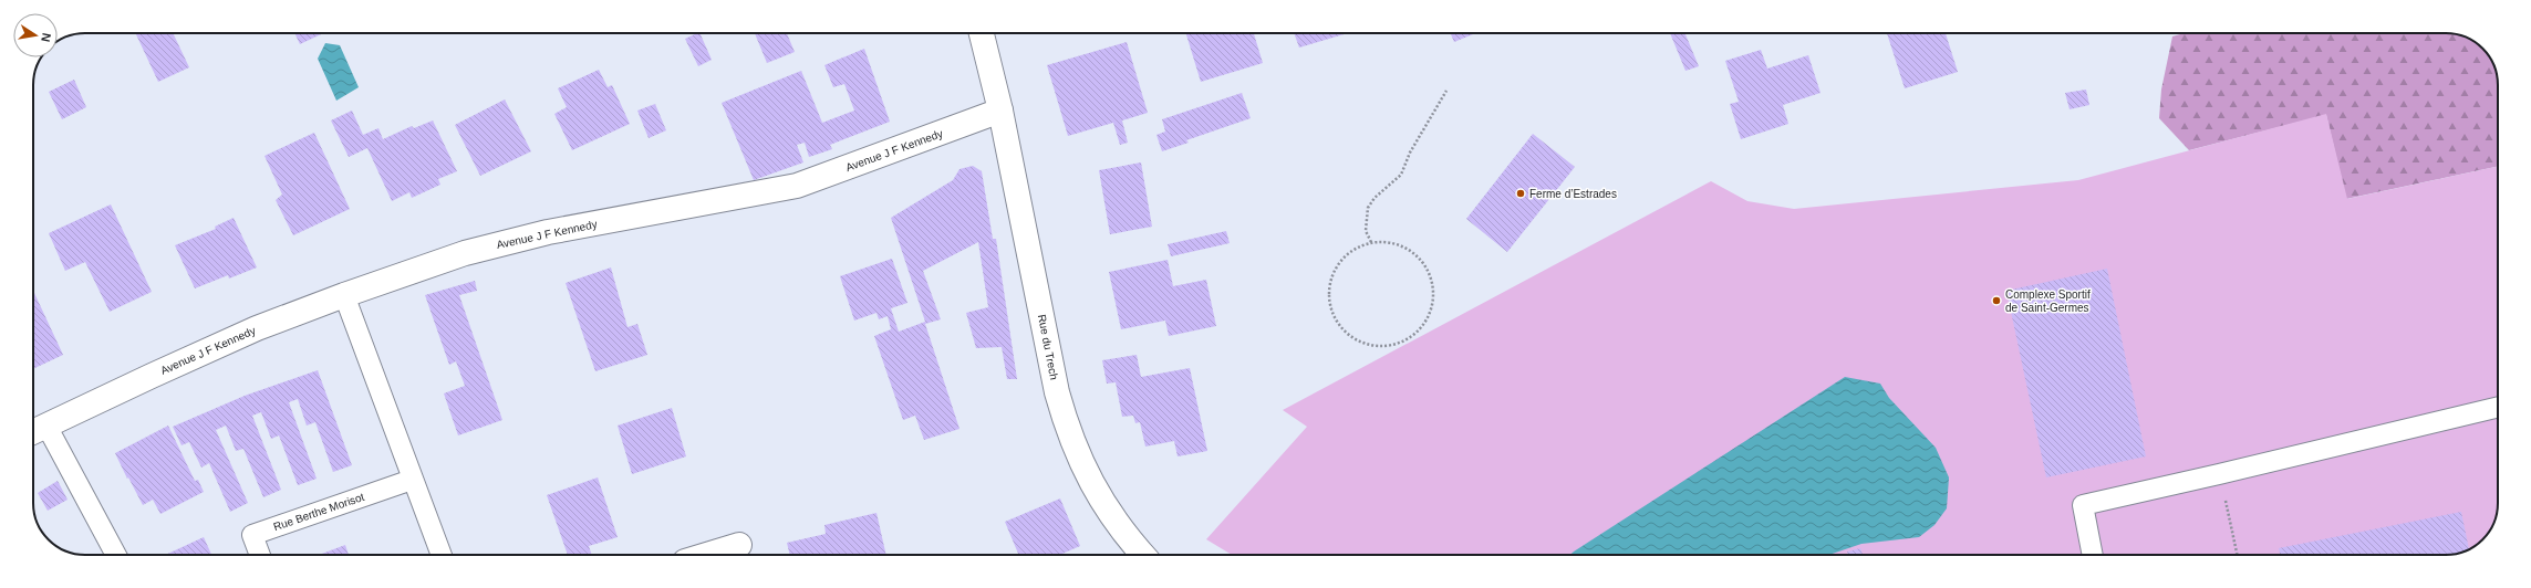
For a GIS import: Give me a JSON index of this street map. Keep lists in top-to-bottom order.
{
  "streets": {
    "street": ["Avenue J F Kennedy", "Rue du Trech"],
    "lane": ["Rue Berthe Morisot"]
  },
  "crossings": [
    ["Avenue J F Kennedy", "Rue du Trech"]
  ],
  "places": ["Ferme d’Estrades", "Complexe Sportif de Saint-Germes"],
  "north": "right"
}
